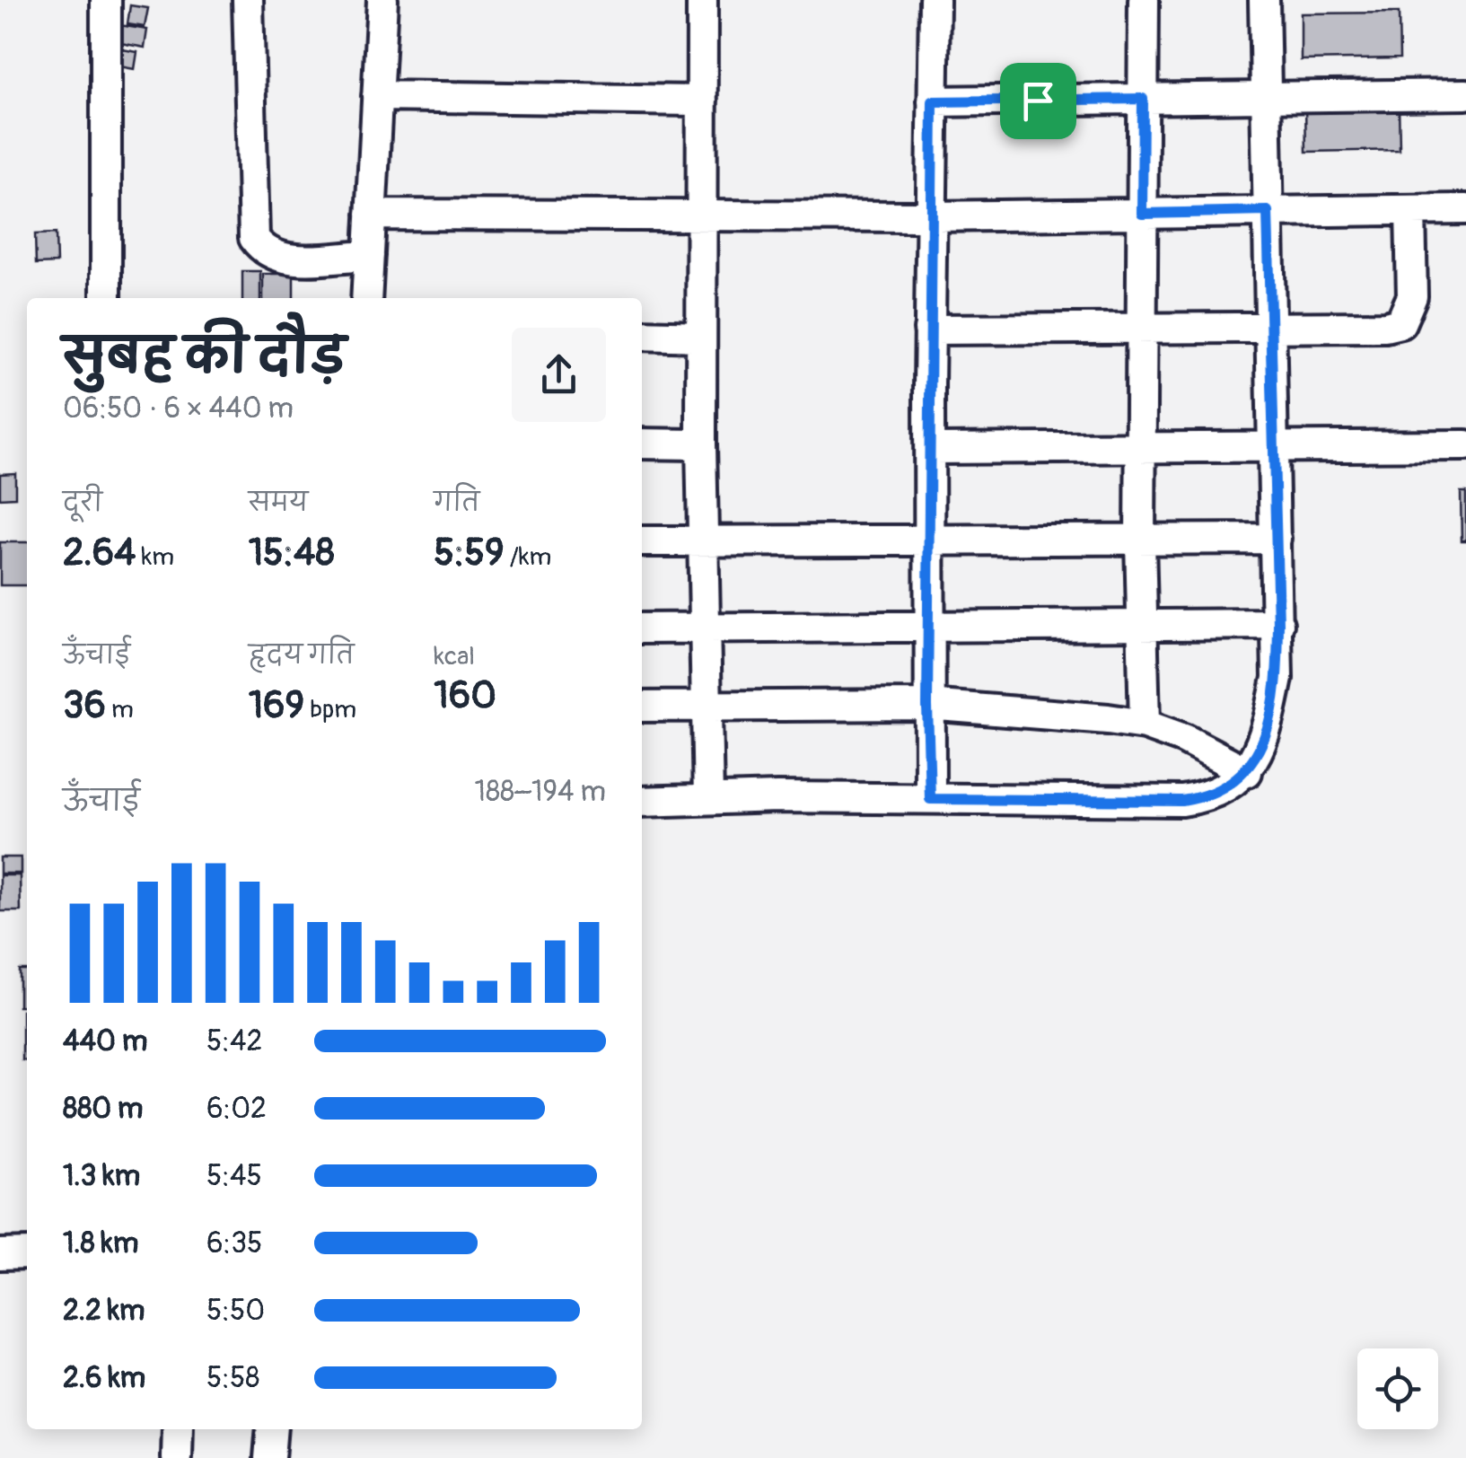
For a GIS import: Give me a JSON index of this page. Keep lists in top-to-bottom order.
{
  "page": {
    "heading": ["सुबह की दौड़", "06:50 · 6 × 440 m"],
    "stats": [
      ["दूरी", "2.64 km"],
      ["समय", "15:48"],
      ["गति", "5:59 /km"],
      ["ऊँचाई", "36 m"],
      ["हृदय गति", "169 bpm"],
      ["kcal", "160"]
    ],
    "chart": ["ऊँचाई", "188–194 m"],
    "list": [
      {
        "name": "440 m",
        "note": "5:42"
      },
      {
        "name": "880 m",
        "note": "6:02"
      },
      {
        "name": "1.3 km",
        "note": "5:45"
      },
      {
        "name": "1.8 km",
        "note": "6:35"
      },
      {
        "name": "2.2 km",
        "note": "5:50"
      },
      {
        "name": "2.6 km",
        "note": "5:58"
      }
    ]
  }
}
